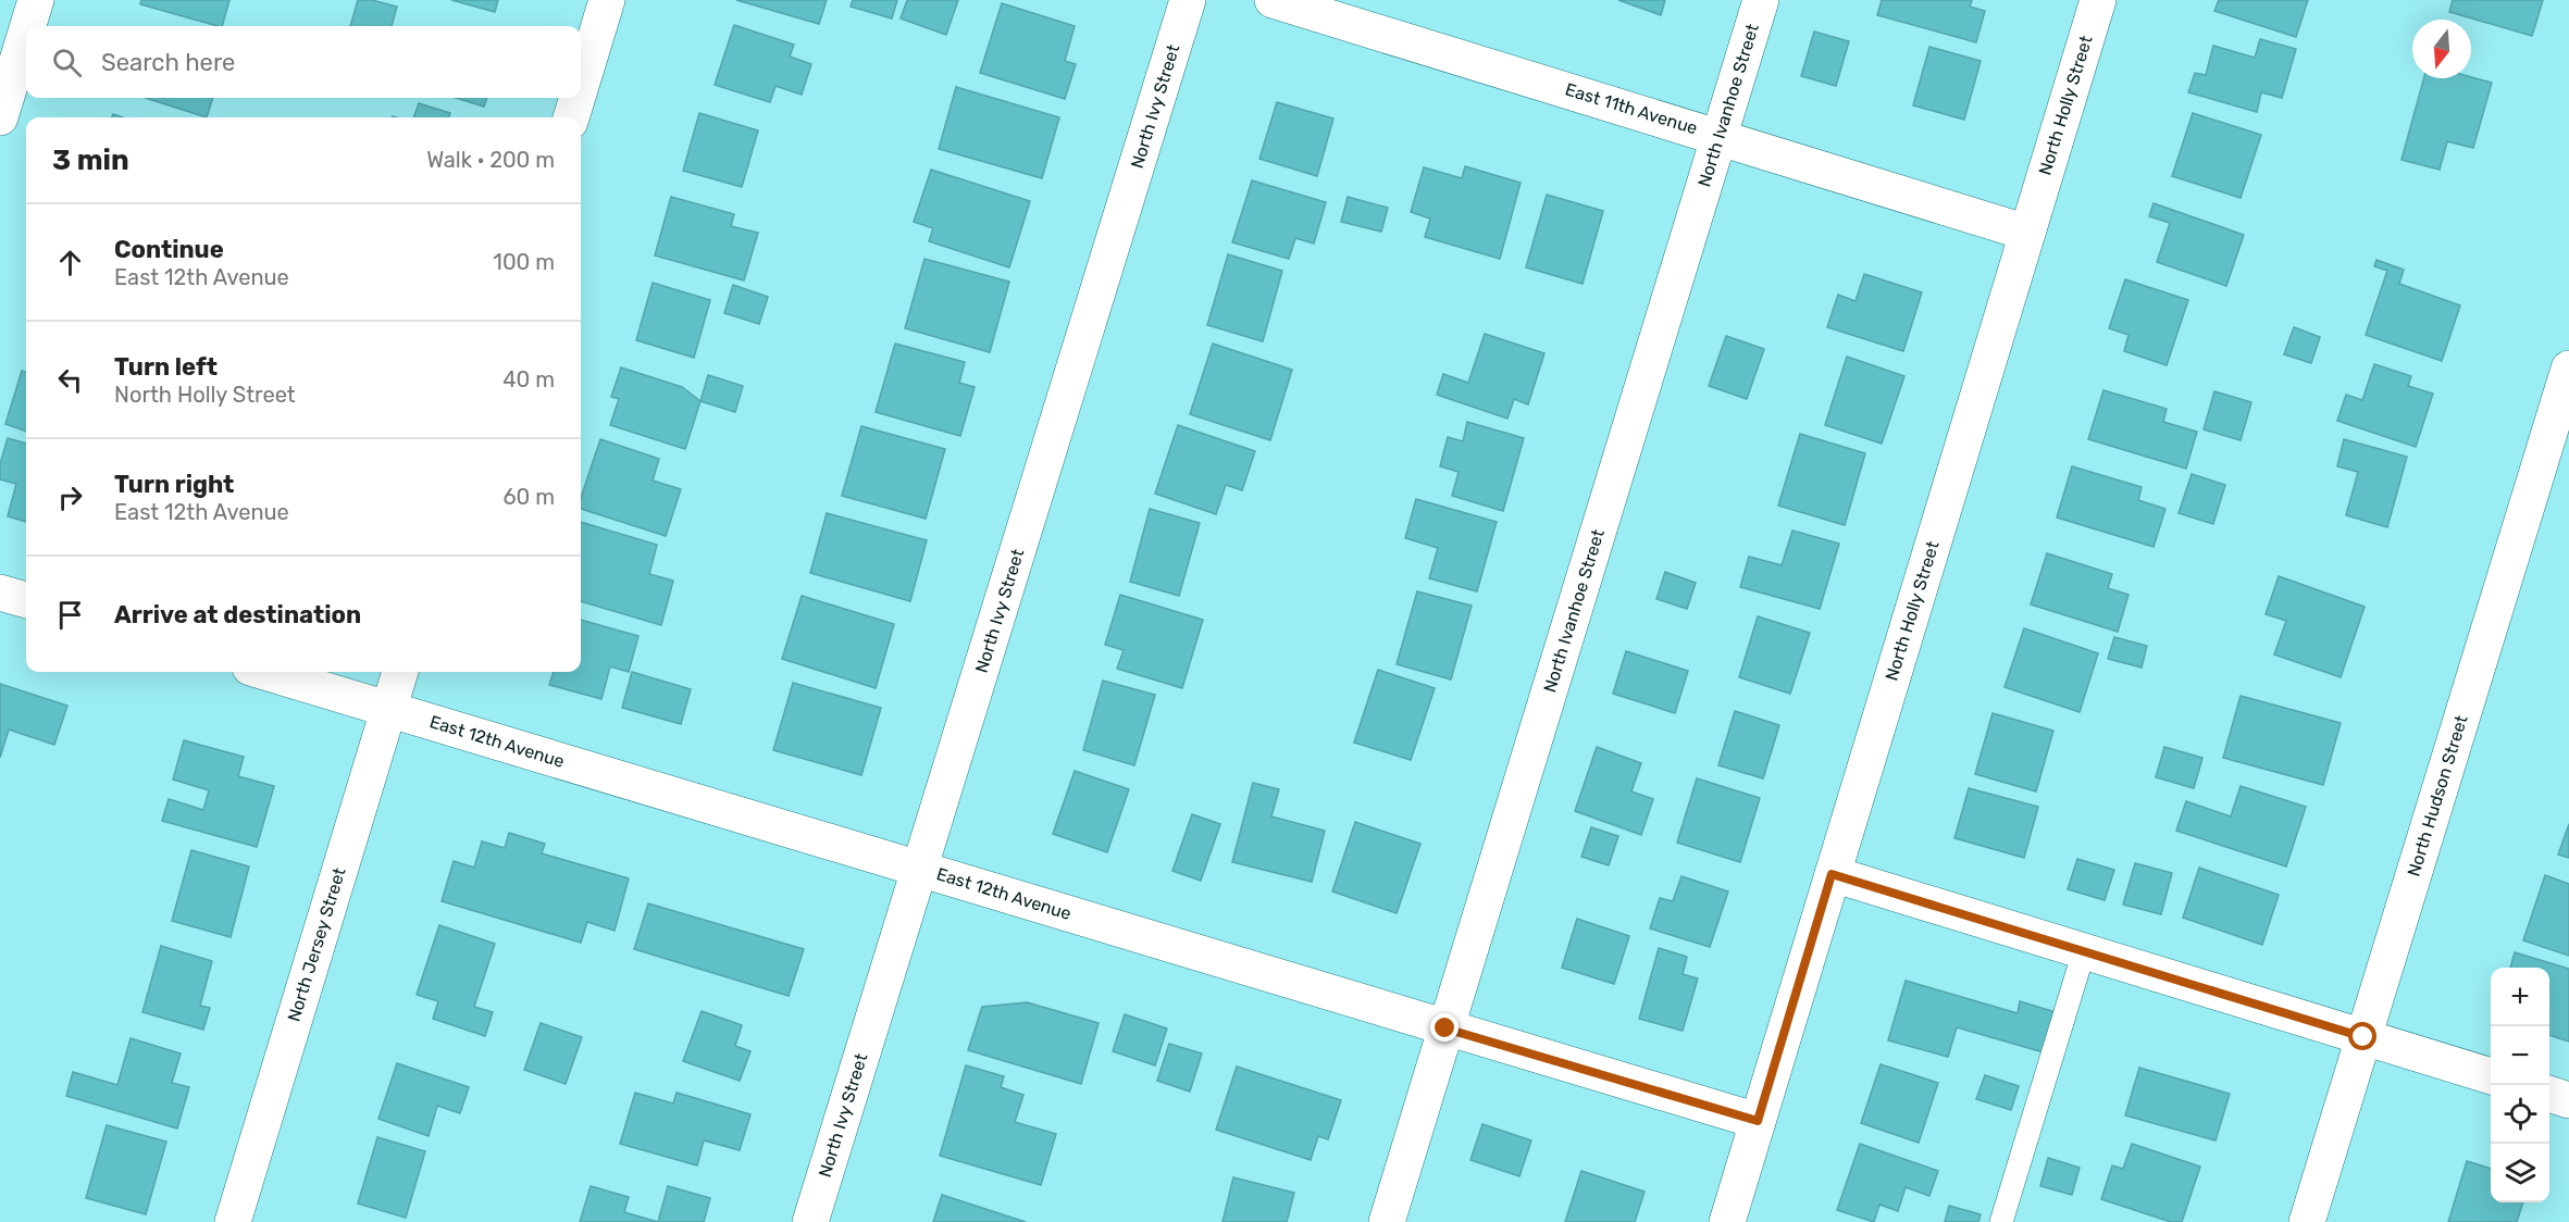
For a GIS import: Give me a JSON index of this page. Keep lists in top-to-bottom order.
{
  "streets": {
    "street": [
      "North Ivanhoe Street",
      "North Holly Street",
      "North Ivy Street",
      "East 11th Avenue",
      "East 12th Avenue",
      "North Hudson Street",
      "North Jersey Street"
    ]
  },
  "crossings": [
    ["North Ivanhoe Street", "East 11th Avenue"],
    ["North Ivanhoe Street", "East 12th Avenue"],
    ["North Holly Street", "East 11th Avenue"],
    ["North Holly Street", "East 12th Avenue"],
    ["North Ivy Street", "East 12th Avenue"],
    ["East 12th Avenue", "North Jersey Street"]
  ],
  "north": "bottom",
  "page": {
    "search": "Search here",
    "heading": ["3 min", "Walk · 200 m"],
    "list": [
      ["Continue", "East 12th Avenue", "100 m"],
      ["Turn left", "North Holly Street", "40 m"],
      ["Turn right", "East 12th Avenue", "60 m"],
      "Arrive at destination"
    ],
    "map_buttons": ["+", "−"]
  }
}
